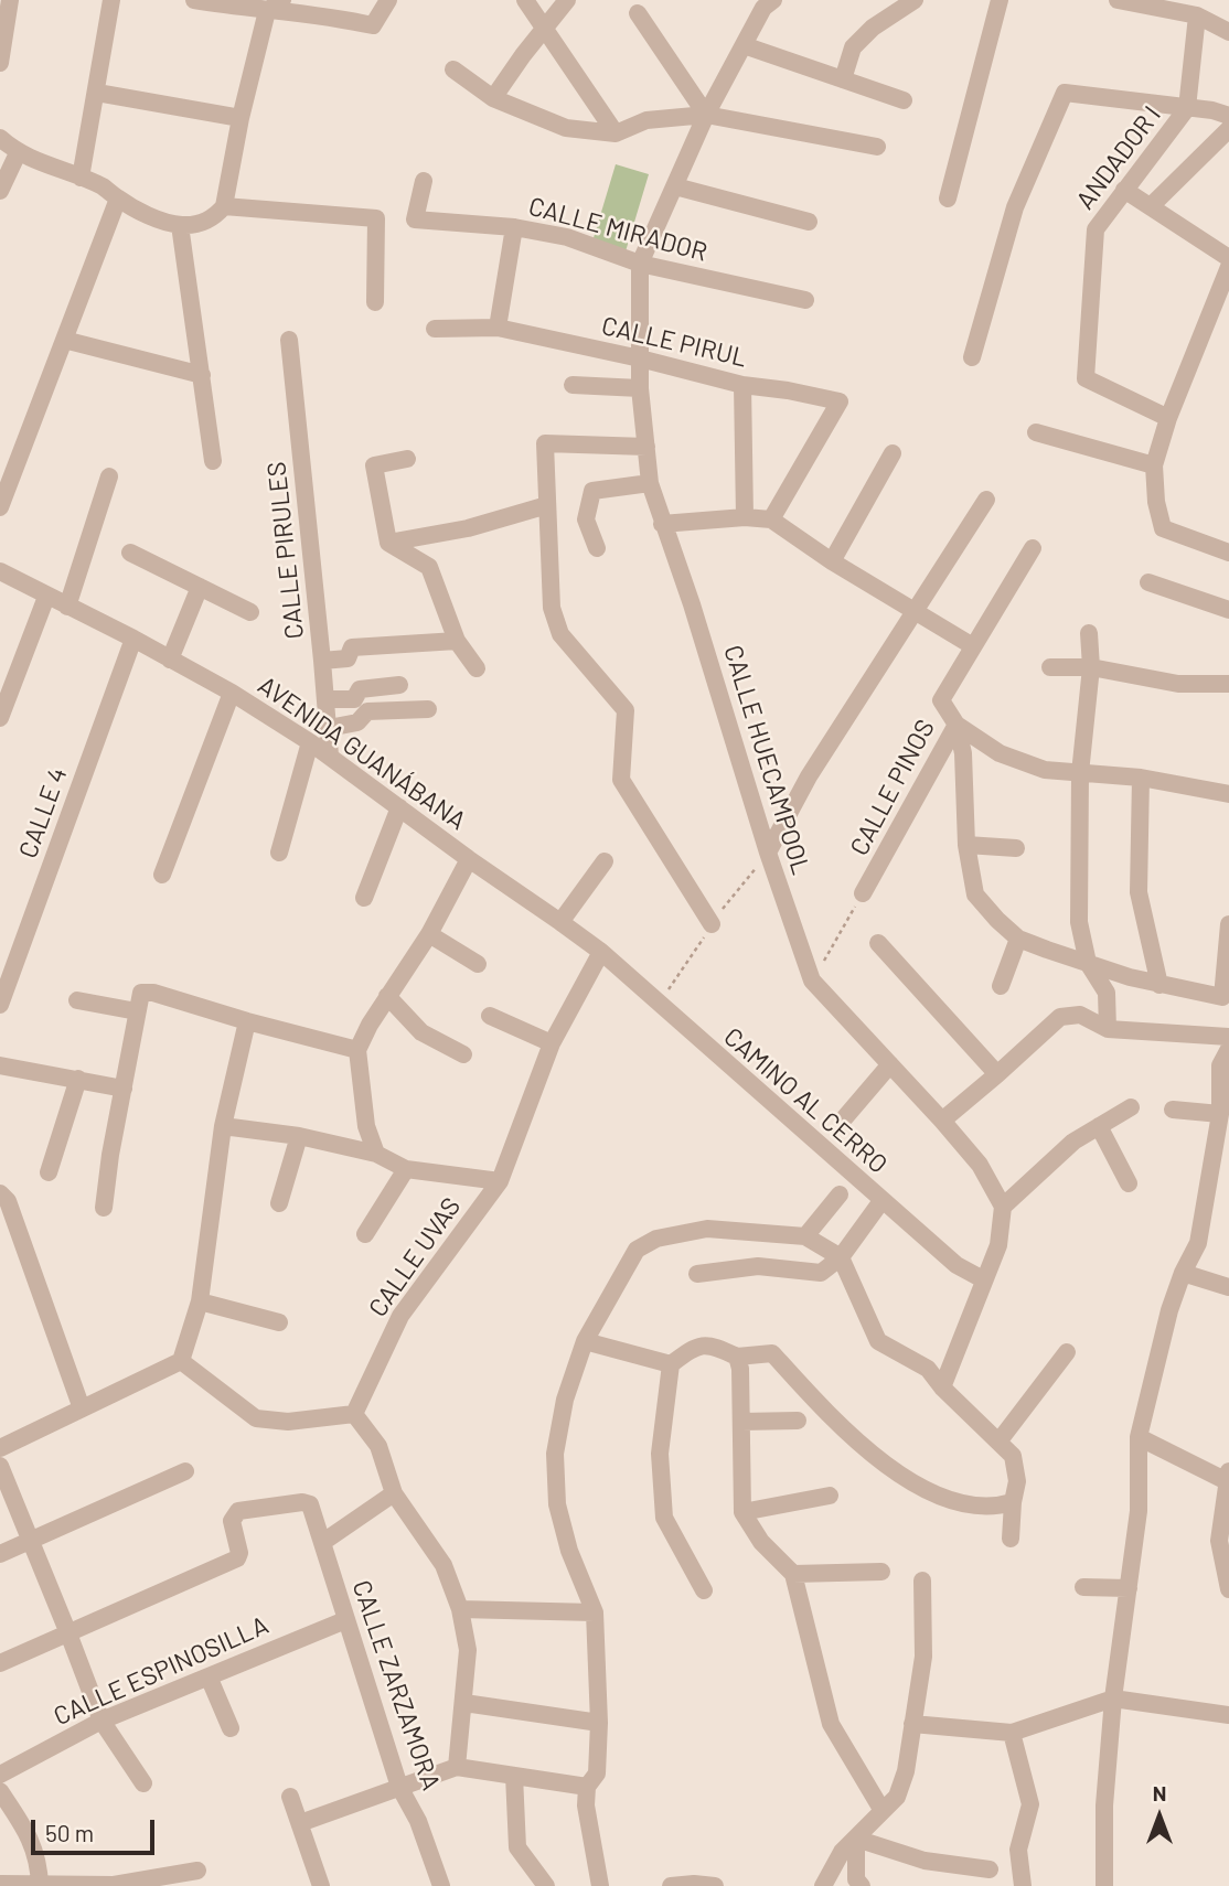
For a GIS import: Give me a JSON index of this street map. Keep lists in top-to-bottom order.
{
  "streets": {
    "street": [
      "ANDADOR I",
      "CALLE MIRADOR",
      "CALLE PIRUL",
      "CALLE PIRULES",
      "AVENIDA GUANÁBANA",
      "CALLE HUECAMPOOL",
      "CALLE PINOS",
      "CALLE 4",
      "CAMINO AL CERRO",
      "CALLE UVAS",
      "CALLE ESPINOSILLA",
      "CALLE ZARZAMORA"
    ]
  },
  "crossings": [
    ["CALLE MIRADOR", "CALLE HUECAMPOOL"],
    ["CALLE PIRUL", "CALLE HUECAMPOOL"],
    ["CALLE PIRULES", "AVENIDA GUANÁBANA"],
    ["AVENIDA GUANÁBANA", "CALLE 4"],
    ["AVENIDA GUANÁBANA", "CAMINO AL CERRO"],
    ["AVENIDA GUANÁBANA", "CALLE UVAS"],
    ["CAMINO AL CERRO", "CALLE UVAS"],
    ["CALLE ESPINOSILLA", "CALLE ZARZAMORA"]
  ],
  "scale_bar": "50 m",
  "north": "top"
}
